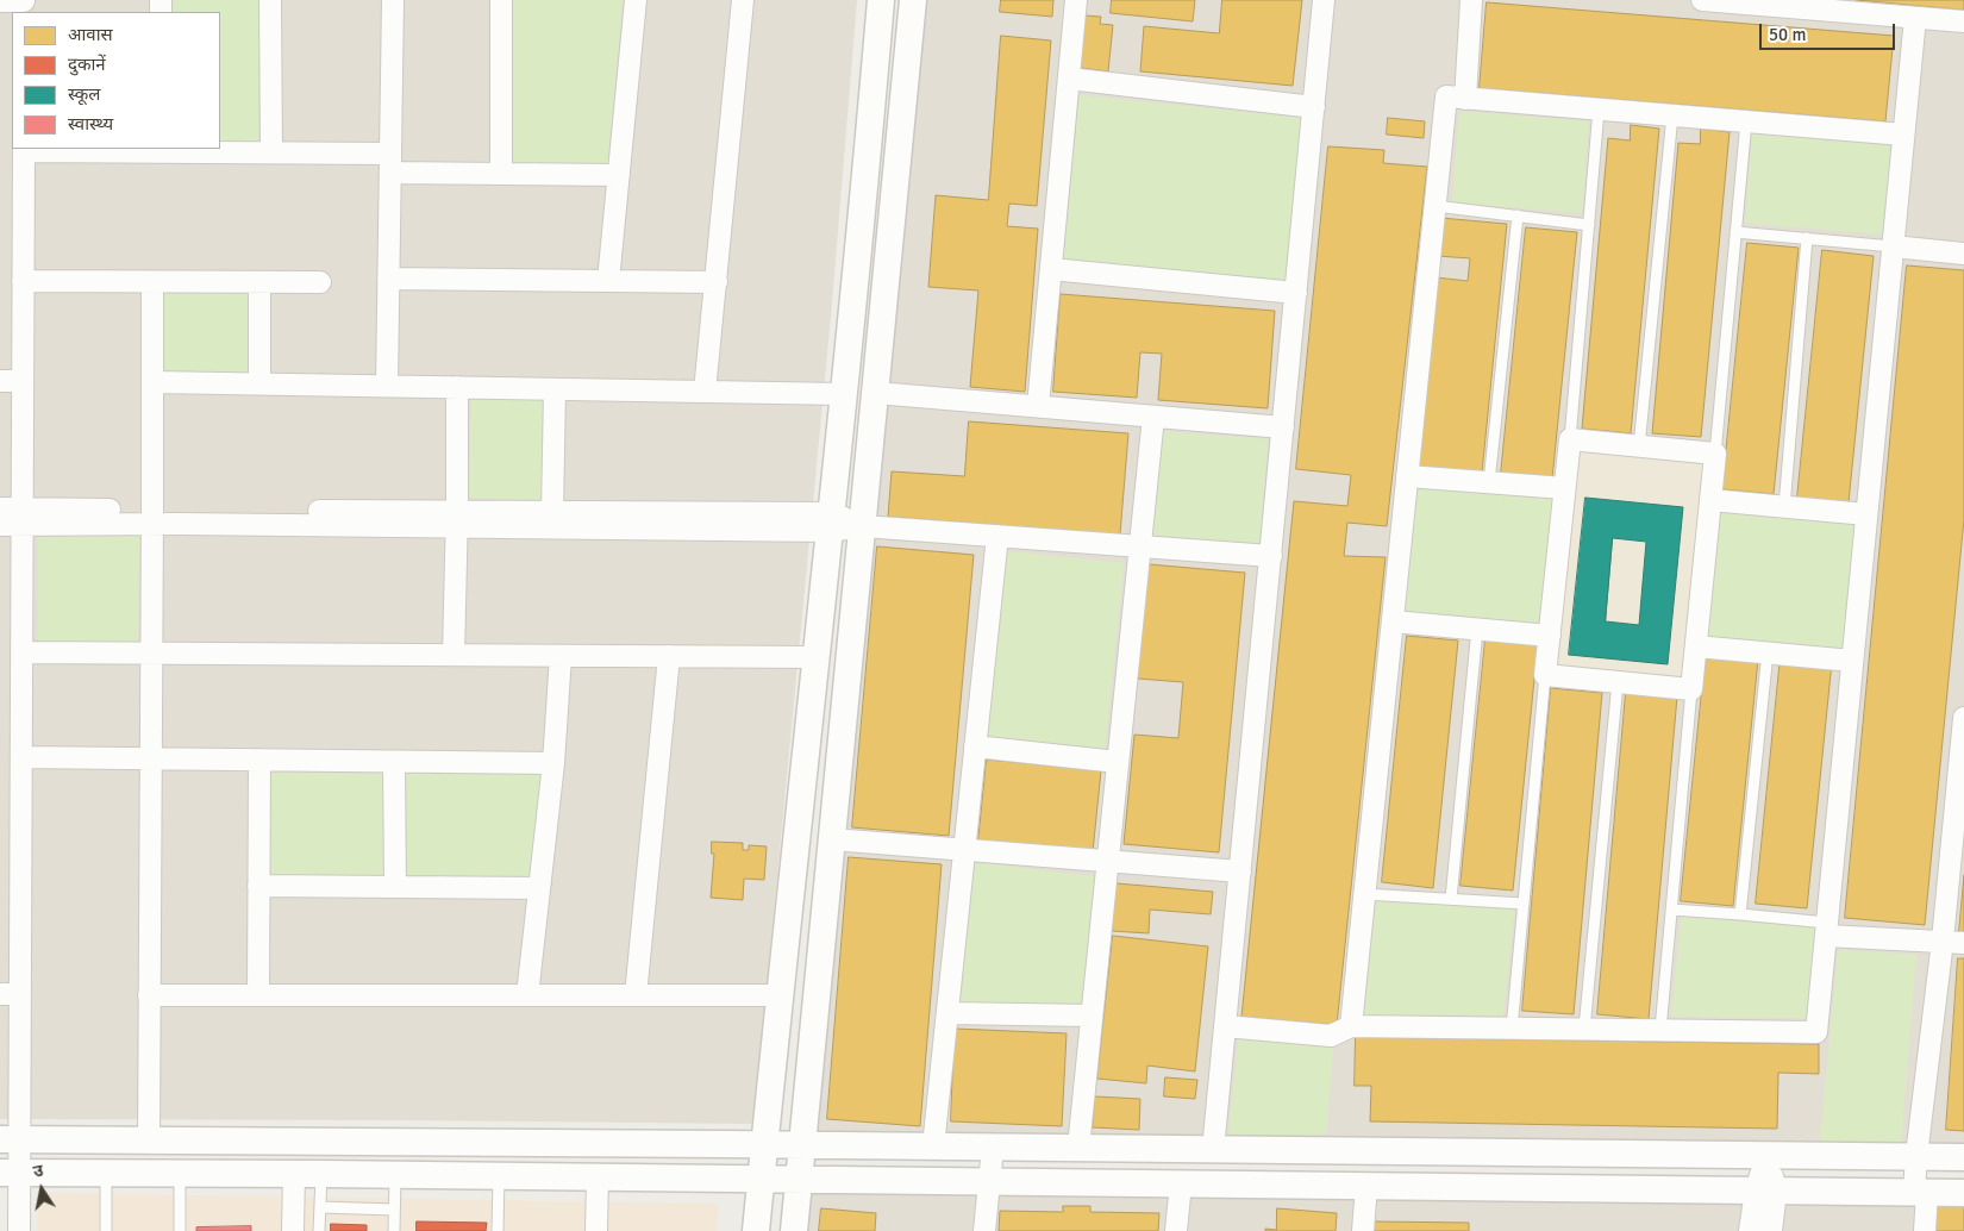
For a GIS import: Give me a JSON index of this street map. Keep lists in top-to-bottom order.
{
  "legend": [
    "आवास",
    "दुकानें",
    "स्कूल",
    "स्वास्थ्य"
  ],
  "scale_bar": "50 m",
  "north": "top"
}
